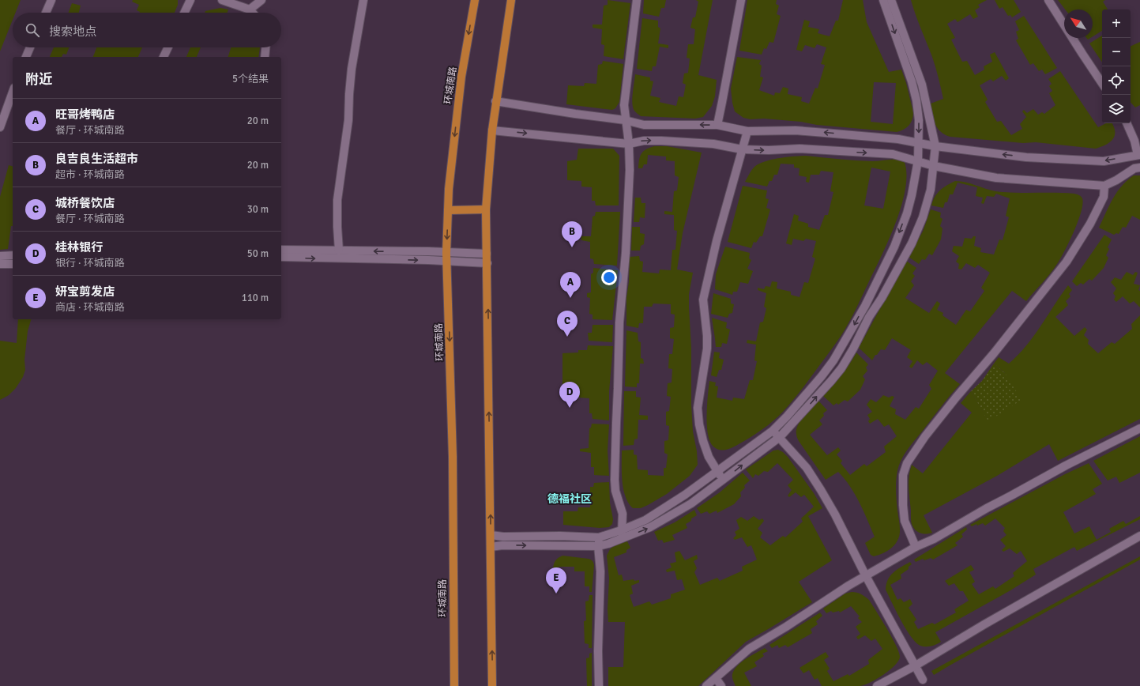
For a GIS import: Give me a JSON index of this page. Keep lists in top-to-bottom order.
{
  "streets": {
    "main road": ["环城南路"]
  },
  "districts": ["德福社区"],
  "north": "top left",
  "page": {
    "map_buttons": ["+", "−"],
    "search": "搜索地点",
    "heading": ["附近", "5个结果"],
    "list": [
      {
        "mark": "A",
        "name": "旺哥烤鸭店",
        "note": "餐厅 · 环城南路",
        "value": "20 m"
      },
      {
        "mark": "B",
        "name": "良吉良生活超市",
        "note": "超市 · 环城南路",
        "value": "20 m"
      },
      {
        "mark": "C",
        "name": "城桥餐饮店",
        "note": "餐厅 · 环城南路",
        "value": "30 m"
      },
      {
        "mark": "D",
        "name": "桂林银行",
        "note": "银行 · 环城南路",
        "value": "50 m"
      },
      {
        "mark": "E",
        "name": "妍宝剪发店",
        "note": "商店 · 环城南路",
        "value": "110 m"
      }
    ],
    "pins": [
      "B",
      "A",
      "C",
      "D",
      "E"
    ]
  }
}
